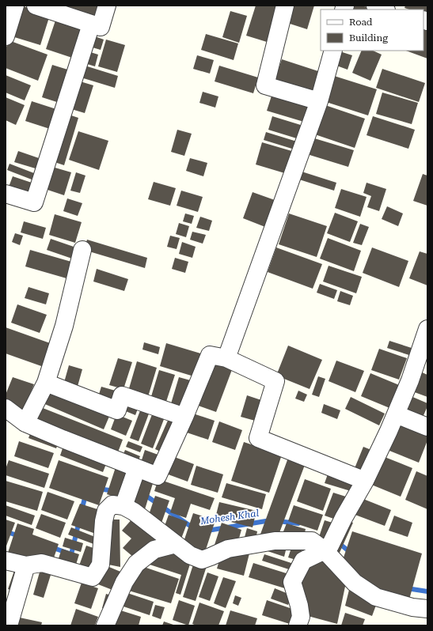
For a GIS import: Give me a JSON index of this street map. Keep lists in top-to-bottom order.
{
  "water": ["Mohesh Khal"],
  "legend": ["Road", "Building"]
}
